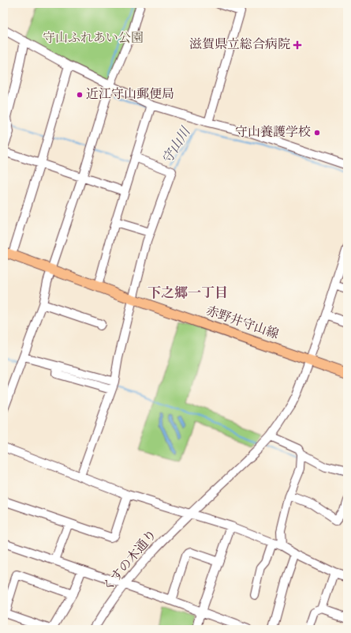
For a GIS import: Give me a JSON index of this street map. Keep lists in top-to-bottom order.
{
  "streets": {
    "main road": ["赤野井守山線"],
    "street": ["くすの木通り"]
  },
  "crossings": [
    ["赤野井守山線", "くすの木通り"]
  ],
  "districts": ["下之郷一丁目"],
  "water": ["守山川"],
  "parks": ["守山ふれあい公園"],
  "places": {
    "health": ["滋賀県立総合病院"],
    "other": ["近江守山郵便局", "守山養護学校"]
  }
}
